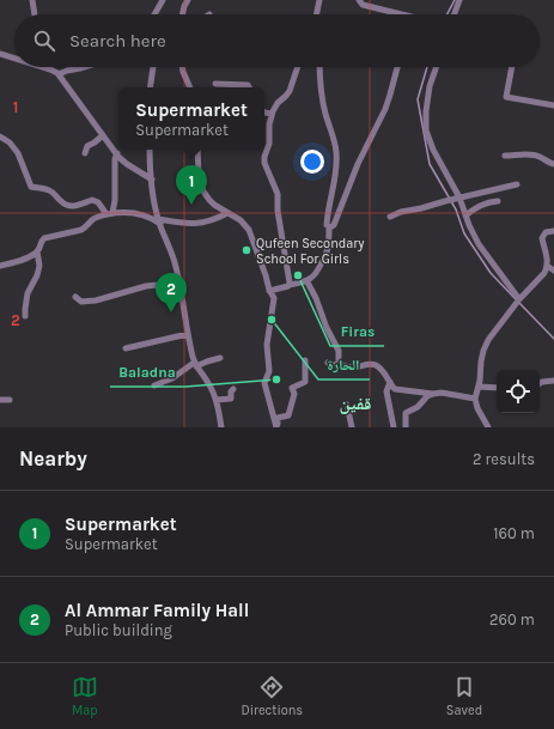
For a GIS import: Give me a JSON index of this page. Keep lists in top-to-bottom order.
{
  "districts": ["قفين"],
  "places": [
    "Qufeen Secondary School For Girls",
    "Firas",
    "الحارة",
    "Baladna"
  ],
  "page": {
    "search": "Search here",
    "popup": ["Supermarket", "Supermarket"],
    "pins": ["1", "2"],
    "heading": ["Nearby", "2 results"],
    "list": [
      {
        "mark": "1",
        "name": "Supermarket",
        "note": "Supermarket",
        "value": "160 m"
      },
      {
        "mark": "2",
        "name": "Al Ammar Family Hall",
        "note": "Public building",
        "value": "260 m"
      }
    ],
    "nav": ["Map", "Directions", "Saved"]
  },
  "grid": {
    "rows": ["1", "2"]
  }
}
